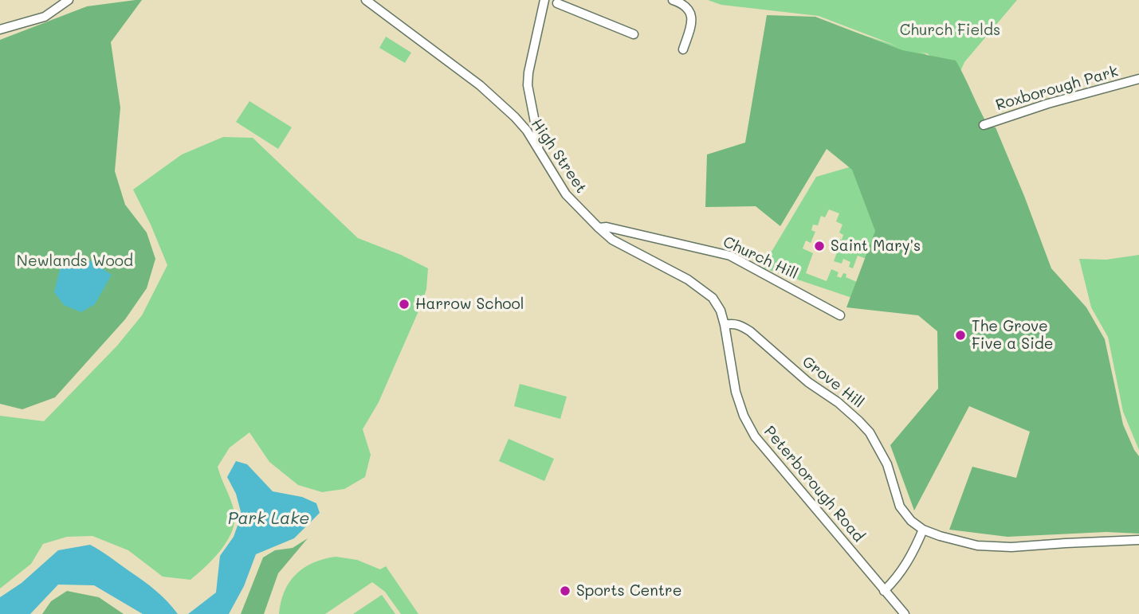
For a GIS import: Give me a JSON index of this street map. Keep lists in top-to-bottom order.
{
  "streets": {
    "street": [
      "Roxborough Park",
      "High Street",
      "Church Hill",
      "Grove Hill",
      "Peterborough Road"
    ]
  },
  "crossings": [
    ["High Street", "Church Hill"],
    ["High Street", "Grove Hill"],
    ["High Street", "Peterborough Road"],
    ["Grove Hill", "Peterborough Road"]
  ],
  "water": ["Park Lake"],
  "parks": ["Church Fields", "Newlands Wood"],
  "places": [
    "Saint Mary's",
    "Harrow School",
    "The Grove Five a Side",
    "Sports Centre"
  ]
}
